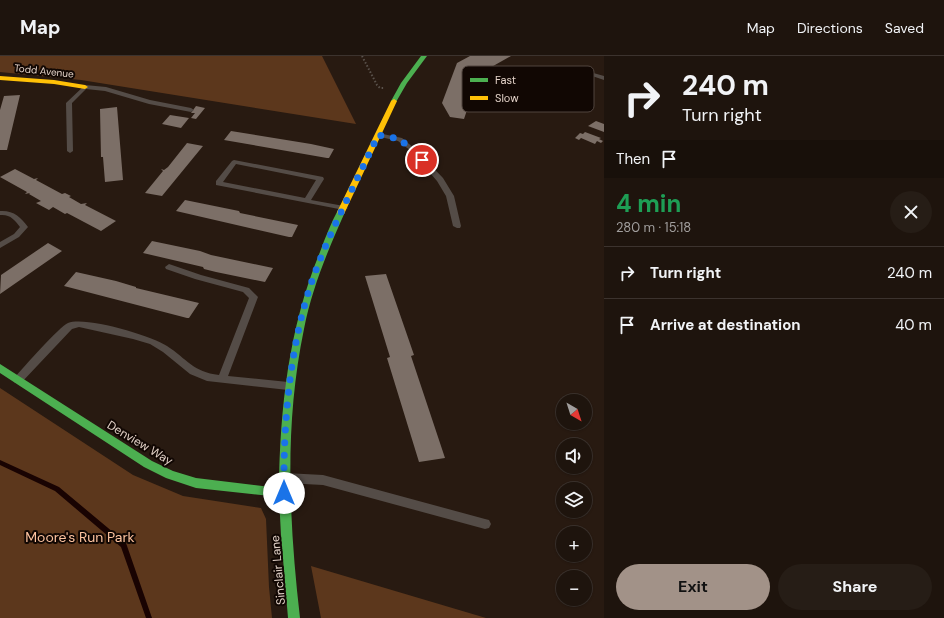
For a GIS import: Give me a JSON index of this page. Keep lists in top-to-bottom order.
{
  "streets": {
    "street": ["Todd Avenue", "Denview Way", "Sinclair Lane"]
  },
  "crossings": [
    ["Denview Way", "Sinclair Lane"]
  ],
  "parks": ["Moore's Run Park"],
  "legend": ["Fast", "Slow"],
  "north": "bottom right",
  "page": {
    "header": "Map",
    "nav": ["Map", "Directions", "Saved"],
    "turn": ["240 m", "Turn right"],
    "then": "Then",
    "heading": ["4 min", "280 m · 15:18"],
    "list": [
      {
        "name": "Turn right",
        "value": "240 m"
      },
      {
        "name": "Arrive at destination",
        "value": "40 m"
      }
    ],
    "map_buttons": ["+", "−"],
    "buttons": ["Exit", "Share"]
  }
}
